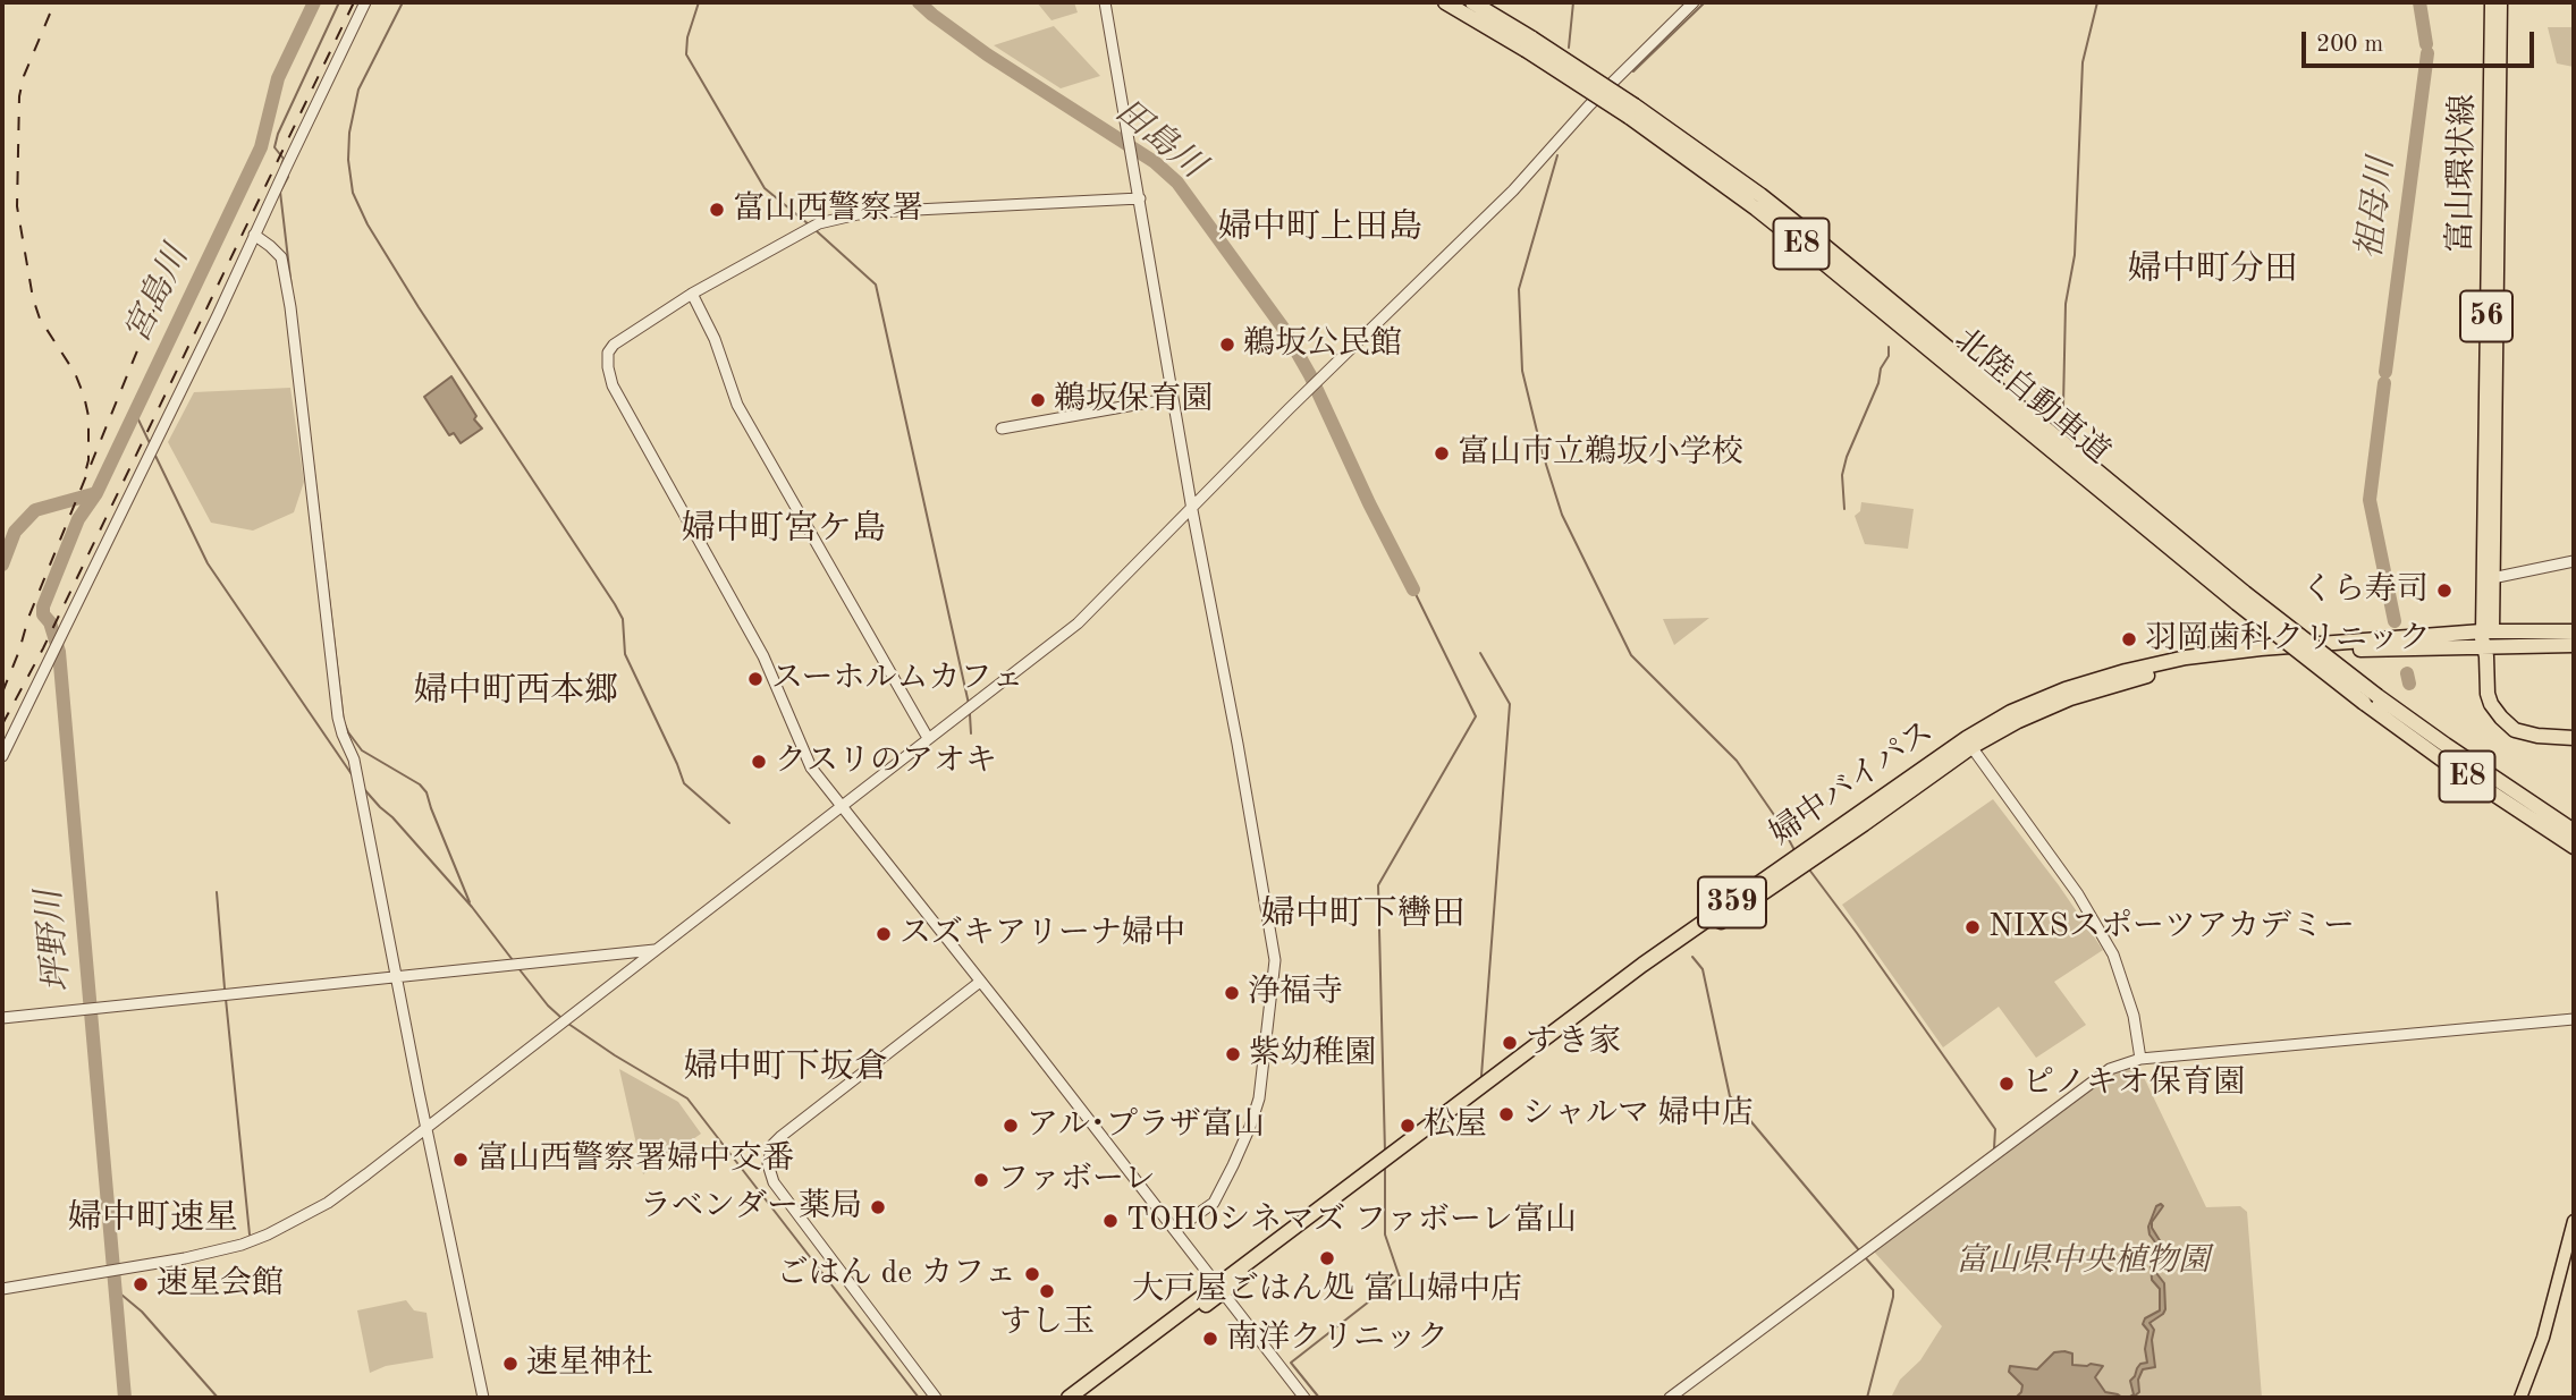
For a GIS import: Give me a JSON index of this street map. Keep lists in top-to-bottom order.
{
  "streets": {
    "highway": [
      "E8",
      "北陸自動車道",
      "婦中バイパス",
      "359"
    ],
    "main road": ["富山環状線", "56"]
  },
  "crossings": [
    ["富山環状線", "婦中バイパス"],
    ["富山環状線", "359"],
    ["婦中バイパス", "359"]
  ],
  "districts": [
    "婦中町上田島",
    "婦中町分田",
    "婦中町宮ケ島",
    "婦中町西本郷",
    "婦中町下轡田",
    "婦中町下坂倉",
    "婦中町速星"
  ],
  "water": [
    "田島川",
    "祖母川",
    "宮島川",
    "坪野川"
  ],
  "parks": ["富山県中央植物園"],
  "places": [
    "富山西警察署",
    "鵜坂公民館",
    "鵜坂保育園",
    "富山市立鵜坂小学校",
    "くら寿司",
    "羽岡歯科クリニック",
    "スーホルムカフェ",
    "クスリのアオキ",
    "NIXSスポーツアカデミー",
    "スズキアリーナ婦中",
    "浄福寺",
    "すき家",
    "紫幼稚園",
    "ピノキオ保育園",
    "シャルマ 婦中店",
    "アル･プラザ富山",
    "松屋",
    "富山西警察署婦中交番",
    "ファボーレ",
    "ラベンダー薬局",
    "TOHOシネマズ ファボーレ富山",
    "大戸屋ごはん処 富山婦中店",
    "ごはん de カフェ",
    "速星会館",
    "すし玉",
    "南洋クリニック",
    "速星神社"
  ],
  "scale_bar": "200 m"
}
